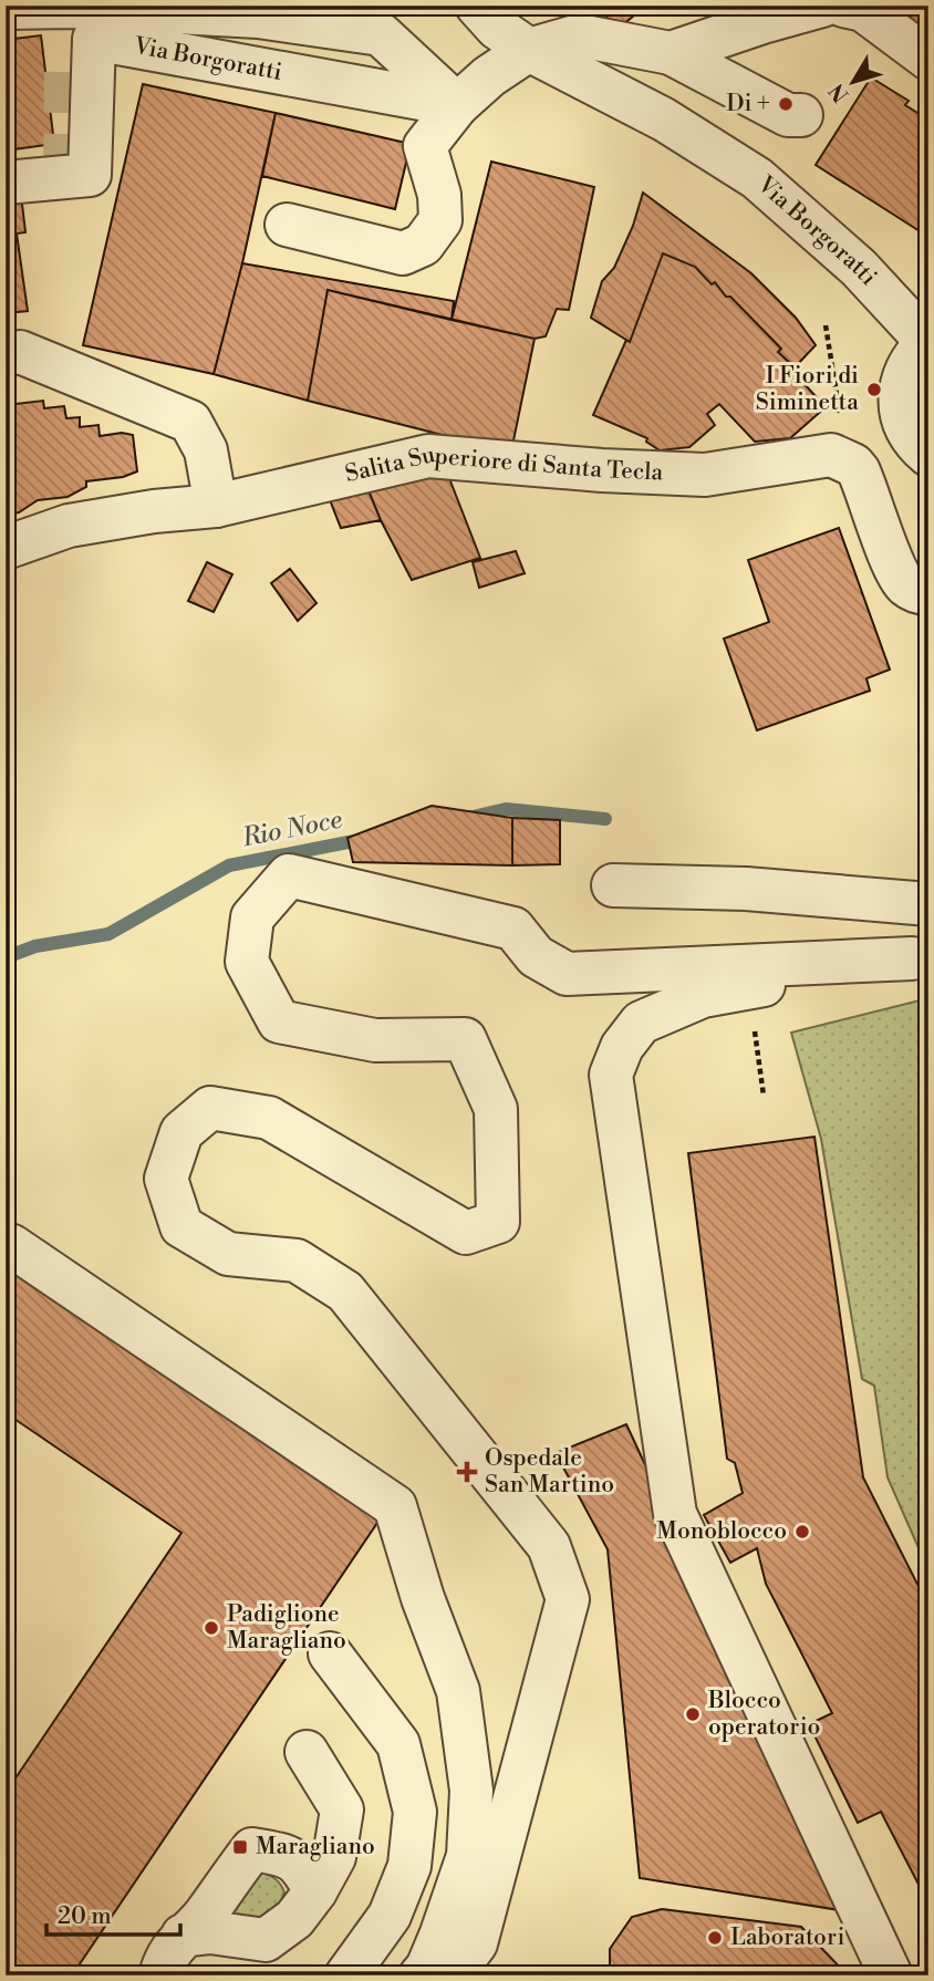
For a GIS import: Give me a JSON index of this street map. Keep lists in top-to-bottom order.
{
  "streets": {
    "street": ["Via Borgoratti", "Salita Superiore di Santa Tecla"]
  },
  "water": ["Rio Noce"],
  "places": {
    "other": [
      "Di +",
      "I Fiori di Siminetta",
      "Monoblocco",
      "Padiglione Maragliano",
      "Blocco operatorio",
      "Laboratori"
    ],
    "health": ["Ospedale San Martino"],
    "transit": ["Maragliano"]
  },
  "scale_bar": "20 m",
  "north": "bottom left"
}
